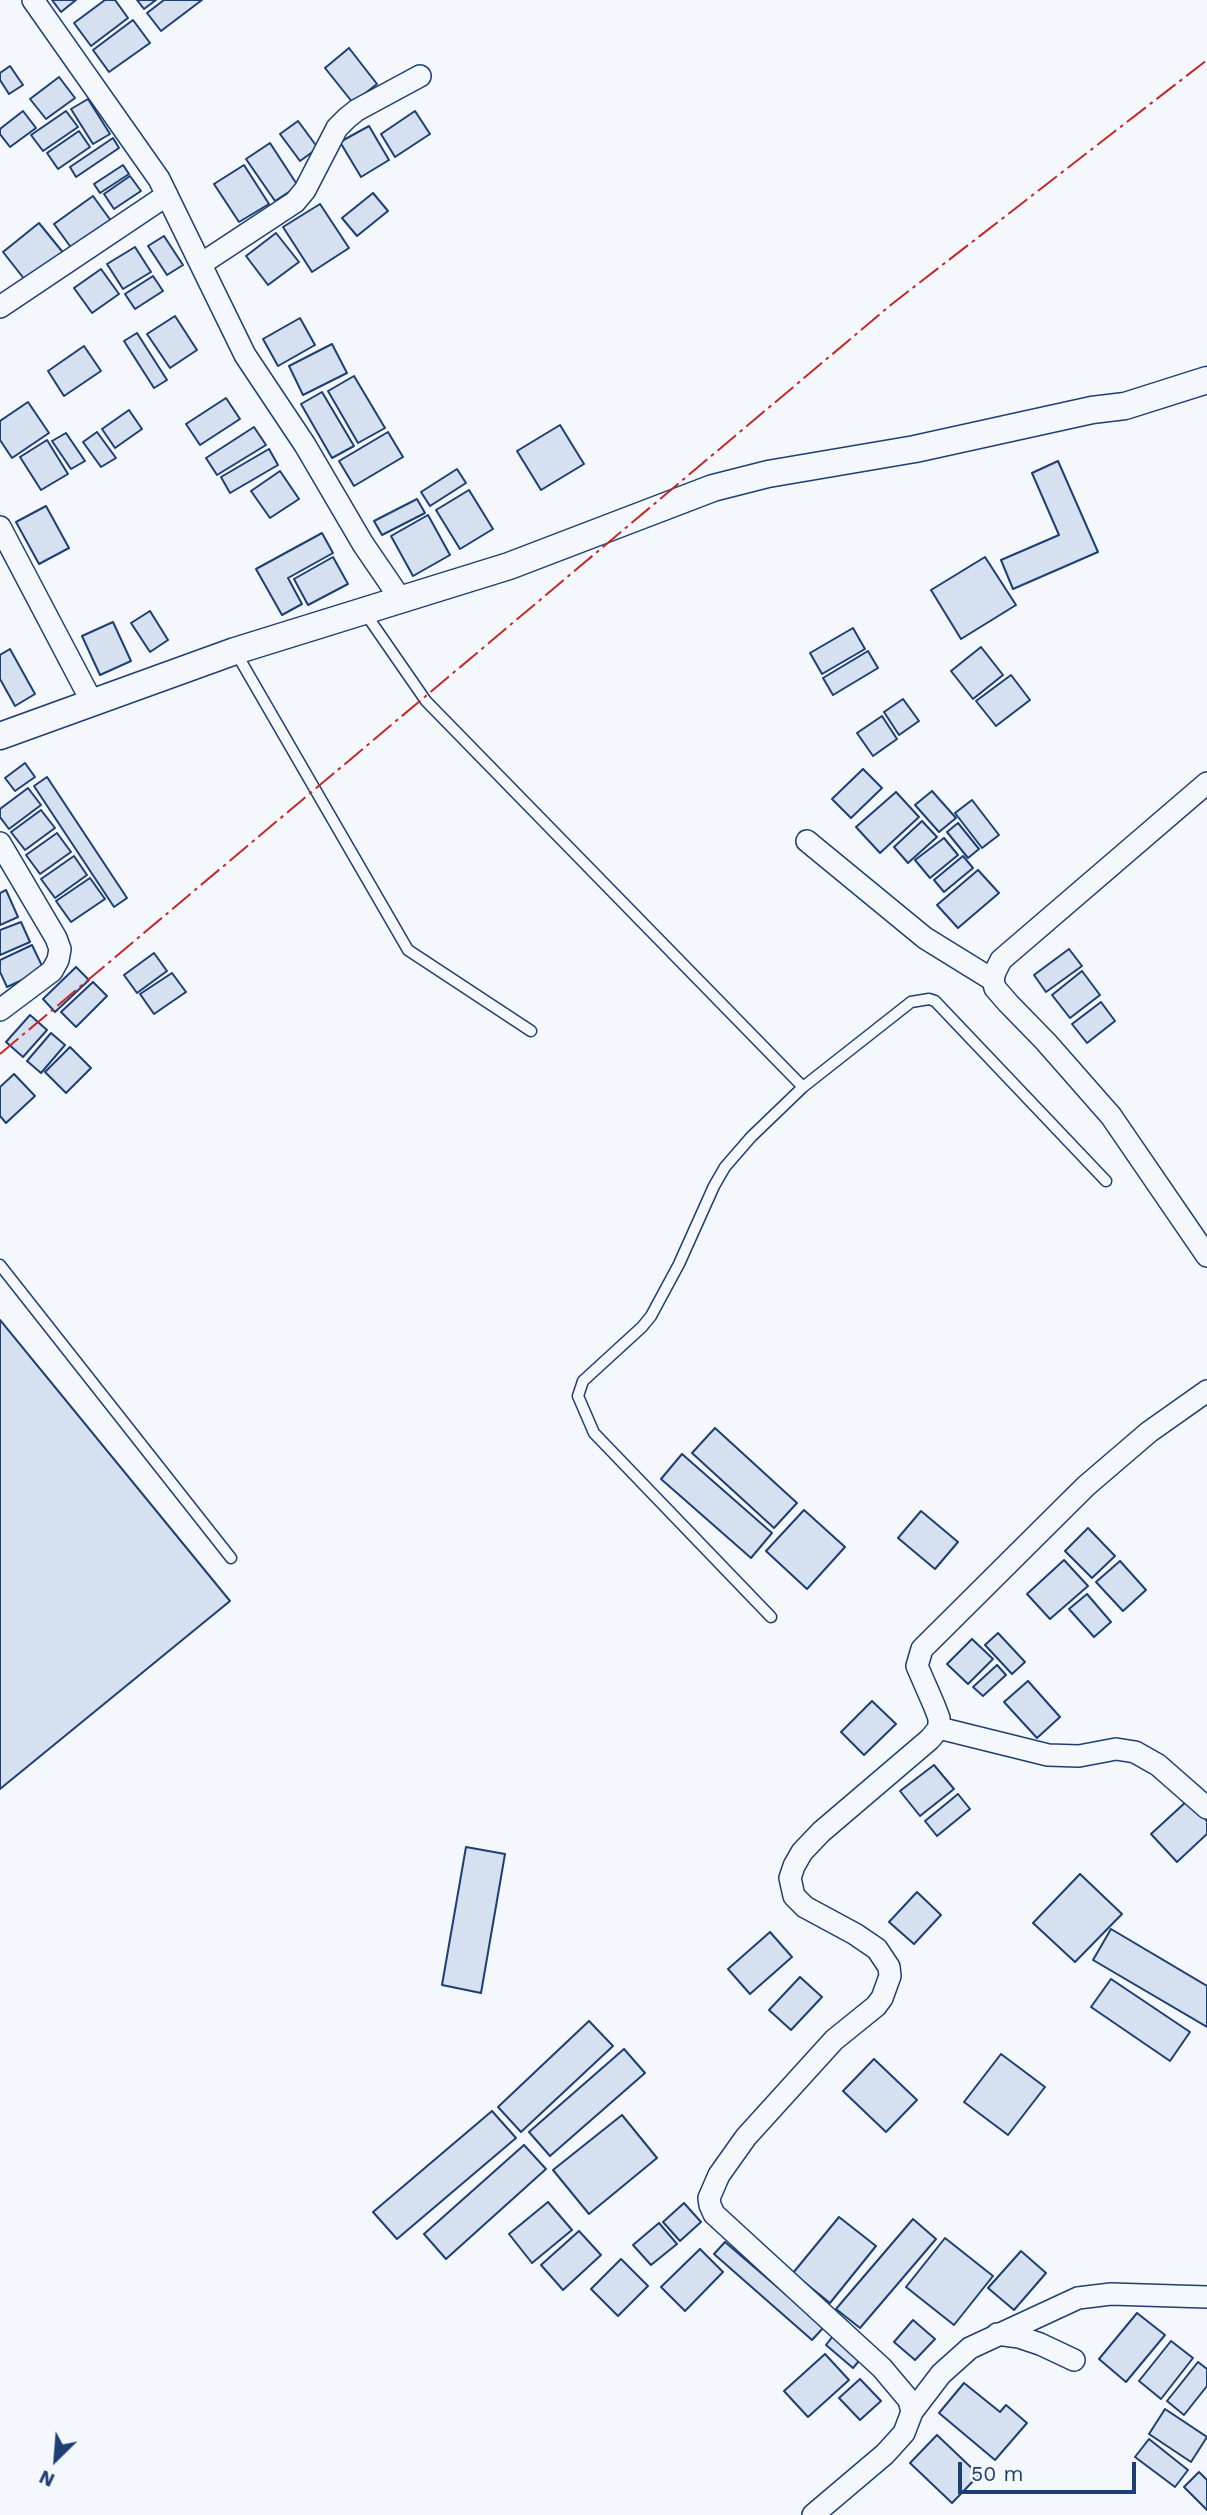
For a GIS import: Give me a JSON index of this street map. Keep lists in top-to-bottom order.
{
  "scale_bar": "50 m",
  "north": "bottom left"
}
